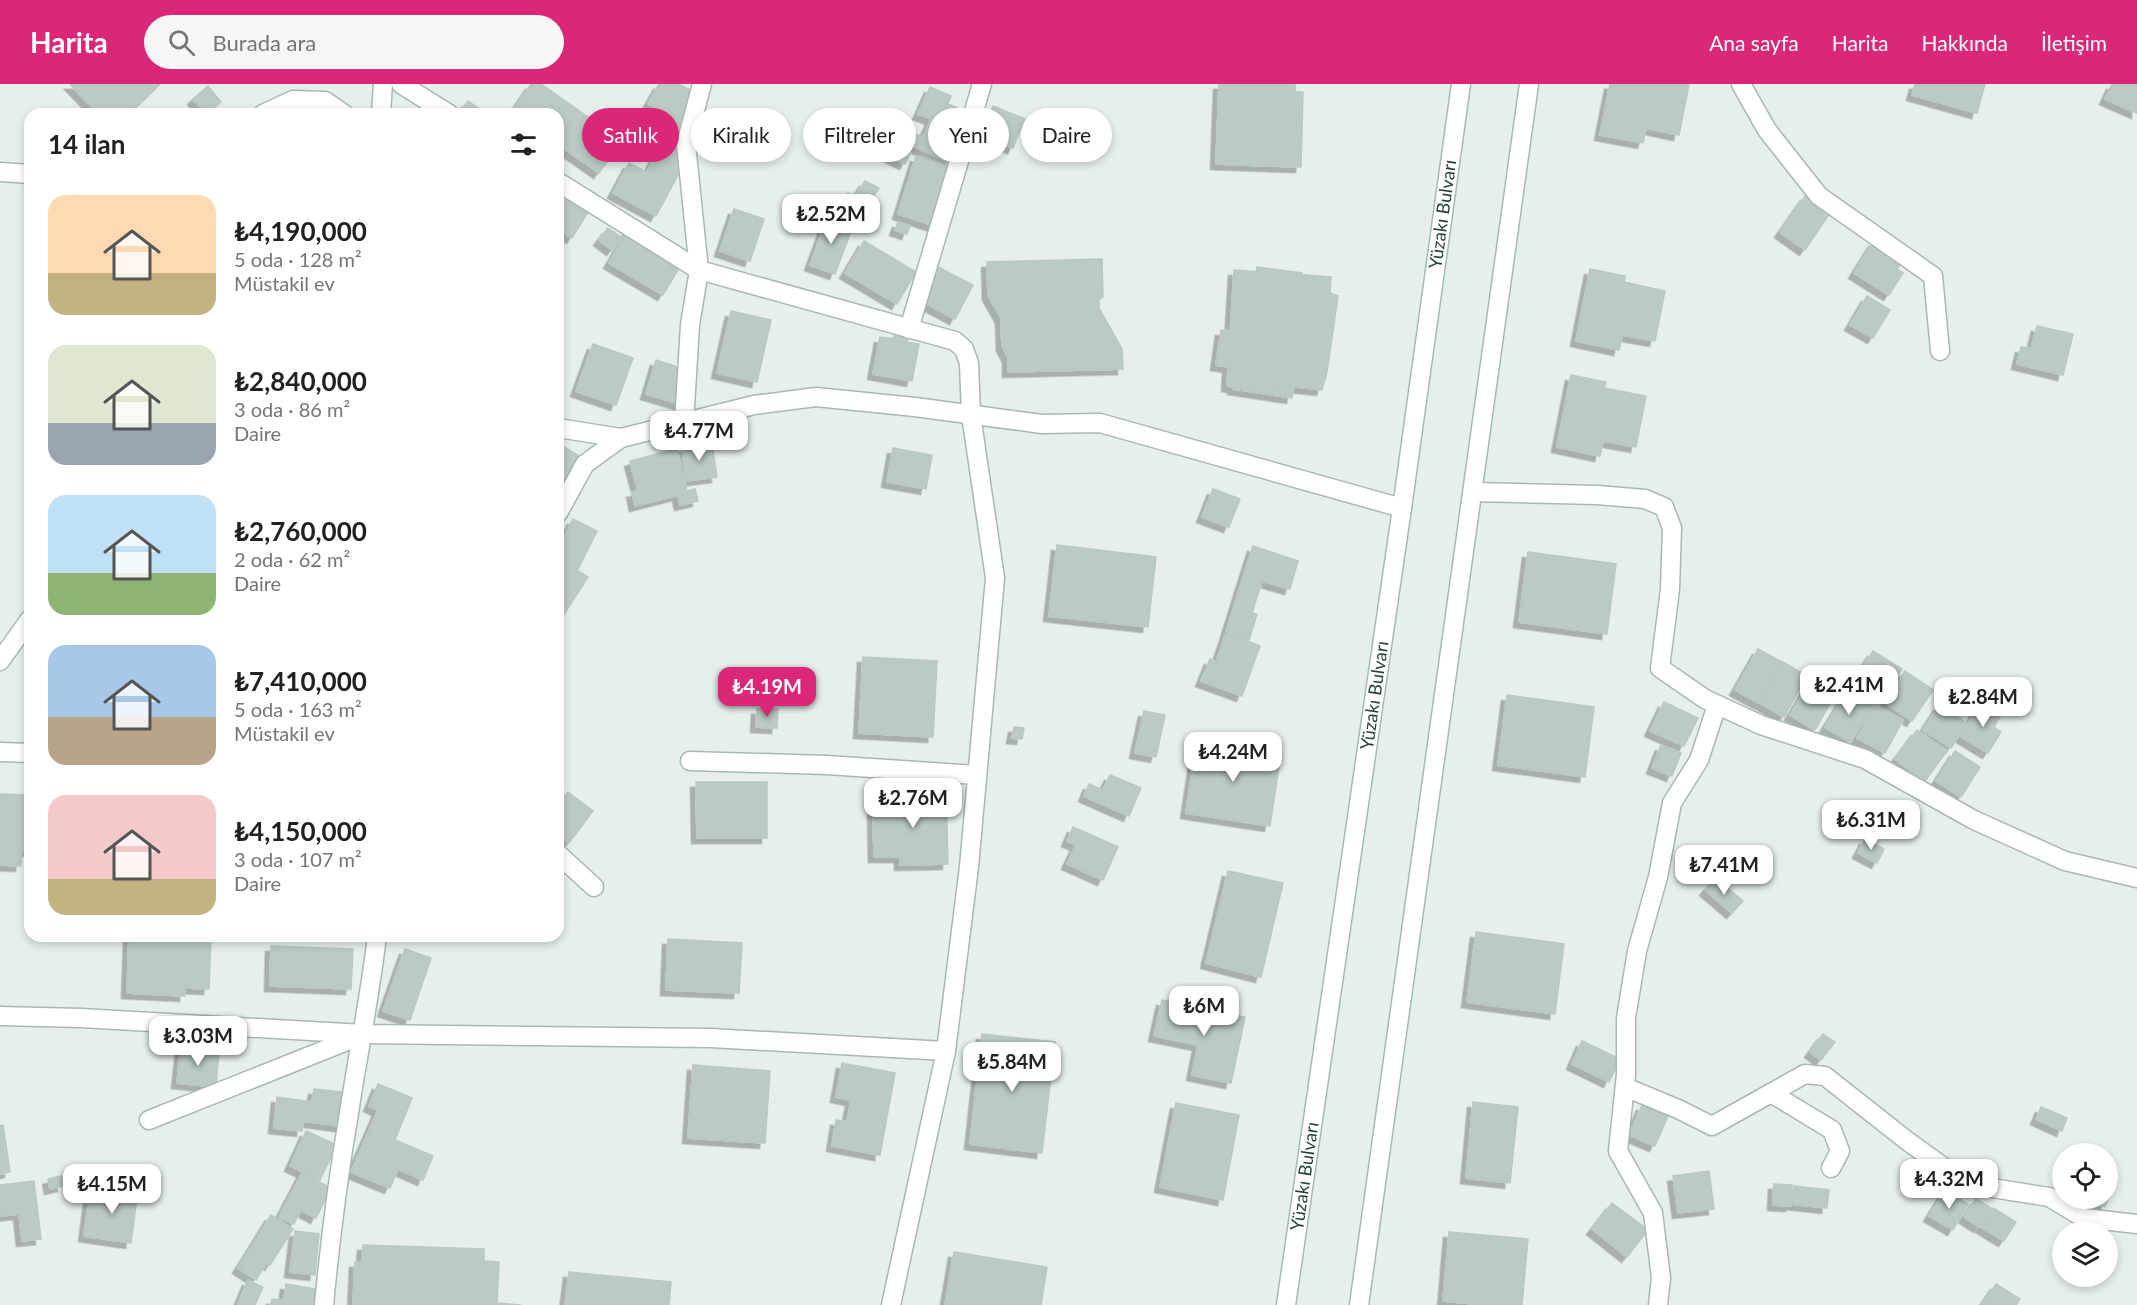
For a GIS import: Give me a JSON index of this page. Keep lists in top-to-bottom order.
{
  "streets": {
    "street": ["Yüzakı Bulvarı"]
  },
  "page": {
    "header": "Harita",
    "search": "Burada ara",
    "nav": [
      "Ana sayfa",
      "Harita",
      "Hakkında",
      "İletişim"
    ],
    "chip": [
      "Satılık",
      "Kiralık",
      "Filtreler",
      "Yeni",
      "Daire"
    ],
    "heading": "14 ilan",
    "list": [
      {
        "name": "₺4,190,000",
        "note": "5 oda · 128 m² · Müstakil ev"
      },
      {
        "name": "₺2,840,000",
        "note": "3 oda · 86 m² · Daire"
      },
      {
        "name": "₺2,760,000",
        "note": "2 oda · 62 m² · Daire"
      },
      {
        "name": "₺7,410,000",
        "note": "5 oda · 163 m² · Müstakil ev"
      },
      {
        "name": "₺4,150,000",
        "note": "3 oda · 107 m² · Daire"
      }
    ],
    "price": [
      "₺2.52M",
      "₺4.77M",
      "₺2.41M",
      "₺4.19M",
      "₺2.84M",
      "₺4.24M",
      "₺2.76M",
      "₺6.31M",
      "₺7.41M",
      "₺6M",
      "₺3.03M",
      "₺5.84M",
      "₺4.32M",
      "₺4.15M"
    ]
  }
}
